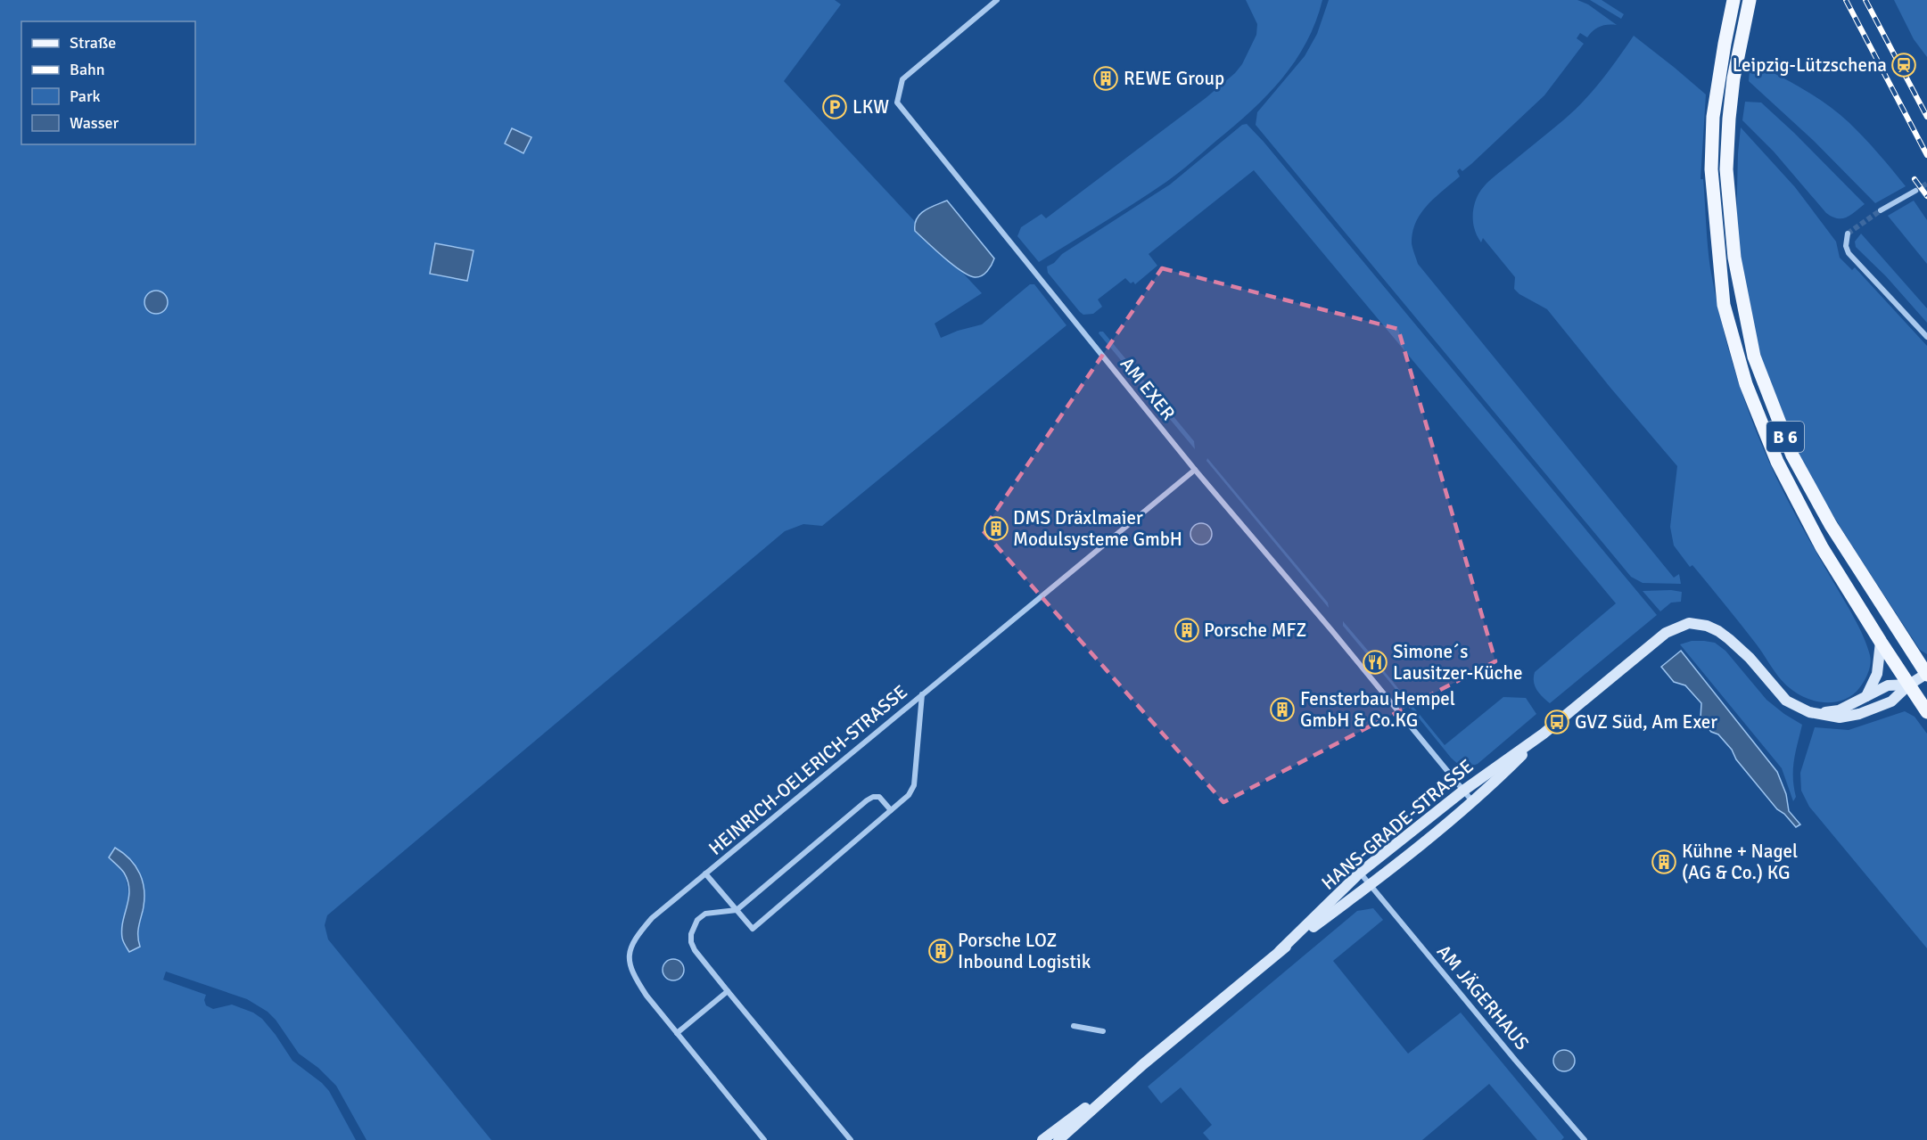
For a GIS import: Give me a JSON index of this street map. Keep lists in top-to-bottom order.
{
  "streets": {
    "main road": ["B 6"],
    "street": [
      "AM EXER",
      "HEINRICH-OELERICH-STRASSE",
      "HANS-GRADE-STRASSE",
      "AM JÄGERHAUS"
    ]
  },
  "crossings": [
    ["AM EXER", "HEINRICH-OELERICH-STRASSE"],
    ["AM EXER", "HANS-GRADE-STRASSE"],
    ["B 6", "HANS-GRADE-STRASSE"],
    ["HANS-GRADE-STRASSE", "AM JÄGERHAUS"]
  ],
  "places": {
    "station": ["Leipzig-Lützschena"],
    "building": [
      "REWE Group",
      "DMS Dräxlmaier Modulsysteme GmbH",
      "Porsche MFZ",
      "Fensterbau Hempel GmbH & Co.KG",
      "Kühne + Nagel (AG & Co.) KG",
      "Porsche LOZ Inbound Logistik"
    ],
    "parking": ["LKW"],
    "restaurant": ["Simone´s Lausitzer-Küche"],
    "bus stop": ["GVZ Süd, Am Exer"]
  },
  "legend": [
    "Straße",
    "Bahn",
    "Park",
    "Wasser"
  ]
}
